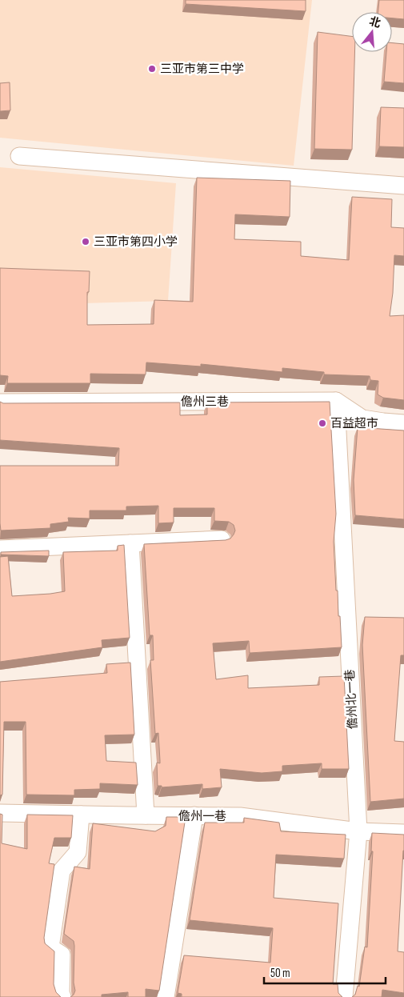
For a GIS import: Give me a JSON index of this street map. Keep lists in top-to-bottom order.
{
  "streets": {
    "street": ["儋州三巷", "儋州北一巷", "儋州一巷"]
  },
  "crossings": [
    ["儋州三巷", "儋州北一巷"],
    ["儋州北一巷", "儋州一巷"]
  ],
  "places": ["三亚市第三中学", "三亚市第四小学", "百益超市"],
  "scale_bar": "50 m",
  "north": "top"
}
